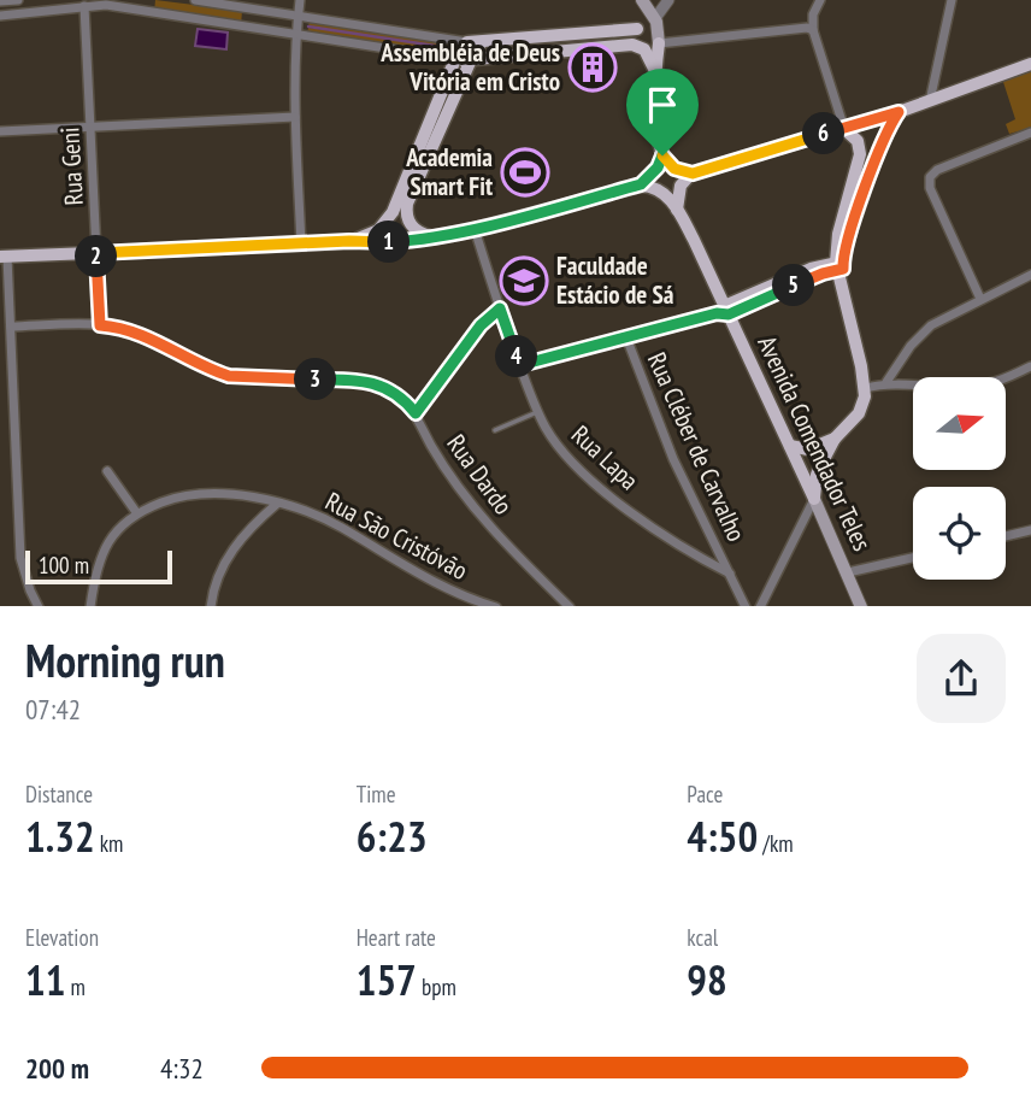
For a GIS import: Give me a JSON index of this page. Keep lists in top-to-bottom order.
{
  "streets": {
    "main road": ["Avenida Comendador Teles"],
    "street": [
      "Rua Geni",
      "Rua Cléber de Carvalho",
      "Rua Lapa",
      "Rua Dardo",
      "Rua São Cristóvão"
    ]
  },
  "crossings": [
    ["Rua Geni", "Rua Dardo"],
    ["Rua Cléber de Carvalho", "Rua Lapa"]
  ],
  "places": {
    "building": ["Assembléia de Deus Vitória em Cristo"],
    "sports": ["Academia Smart Fit"],
    "school or university": ["Faculdade Estácio de Sá"]
  },
  "scale_bar": "100 m",
  "north": "right",
  "page": {
    "pins": [
      "6",
      "1",
      "2",
      "5",
      "4",
      "3"
    ],
    "scale": "100 m",
    "heading": ["Morning run", "07:42"],
    "stats": [
      ["Distance", "1.32 km"],
      ["Time", "6:23"],
      ["Pace", "4:50 /km"],
      ["Elevation", "11 m"],
      ["Heart rate", "157 bpm"],
      ["kcal", "98"]
    ],
    "list": [
      {
        "name": "200 m",
        "note": "4:32"
      }
    ]
  }
}
